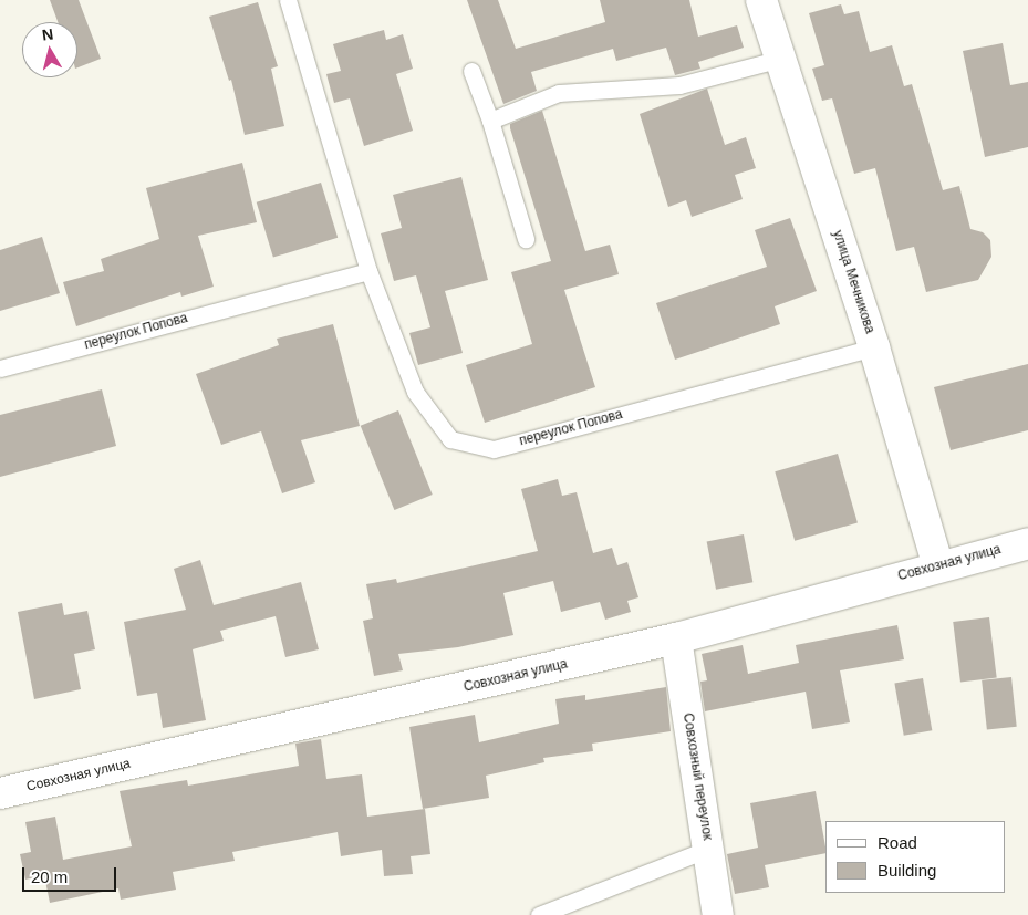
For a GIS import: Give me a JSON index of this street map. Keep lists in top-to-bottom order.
{
  "streets": {
    "street": ["улица Мечникова", "Совхозная улица", "Совхозный переулок"],
    "lane": ["переулок Попова"]
  },
  "crossings": [
    ["улица Мечникова", "переулок Попова"],
    ["улица Мечникова", "Совхозная улица"],
    ["Совхозная улица", "Совхозный переулок"]
  ],
  "legend": ["Road", "Building"],
  "scale_bar": "20 m",
  "north": "top"
}
